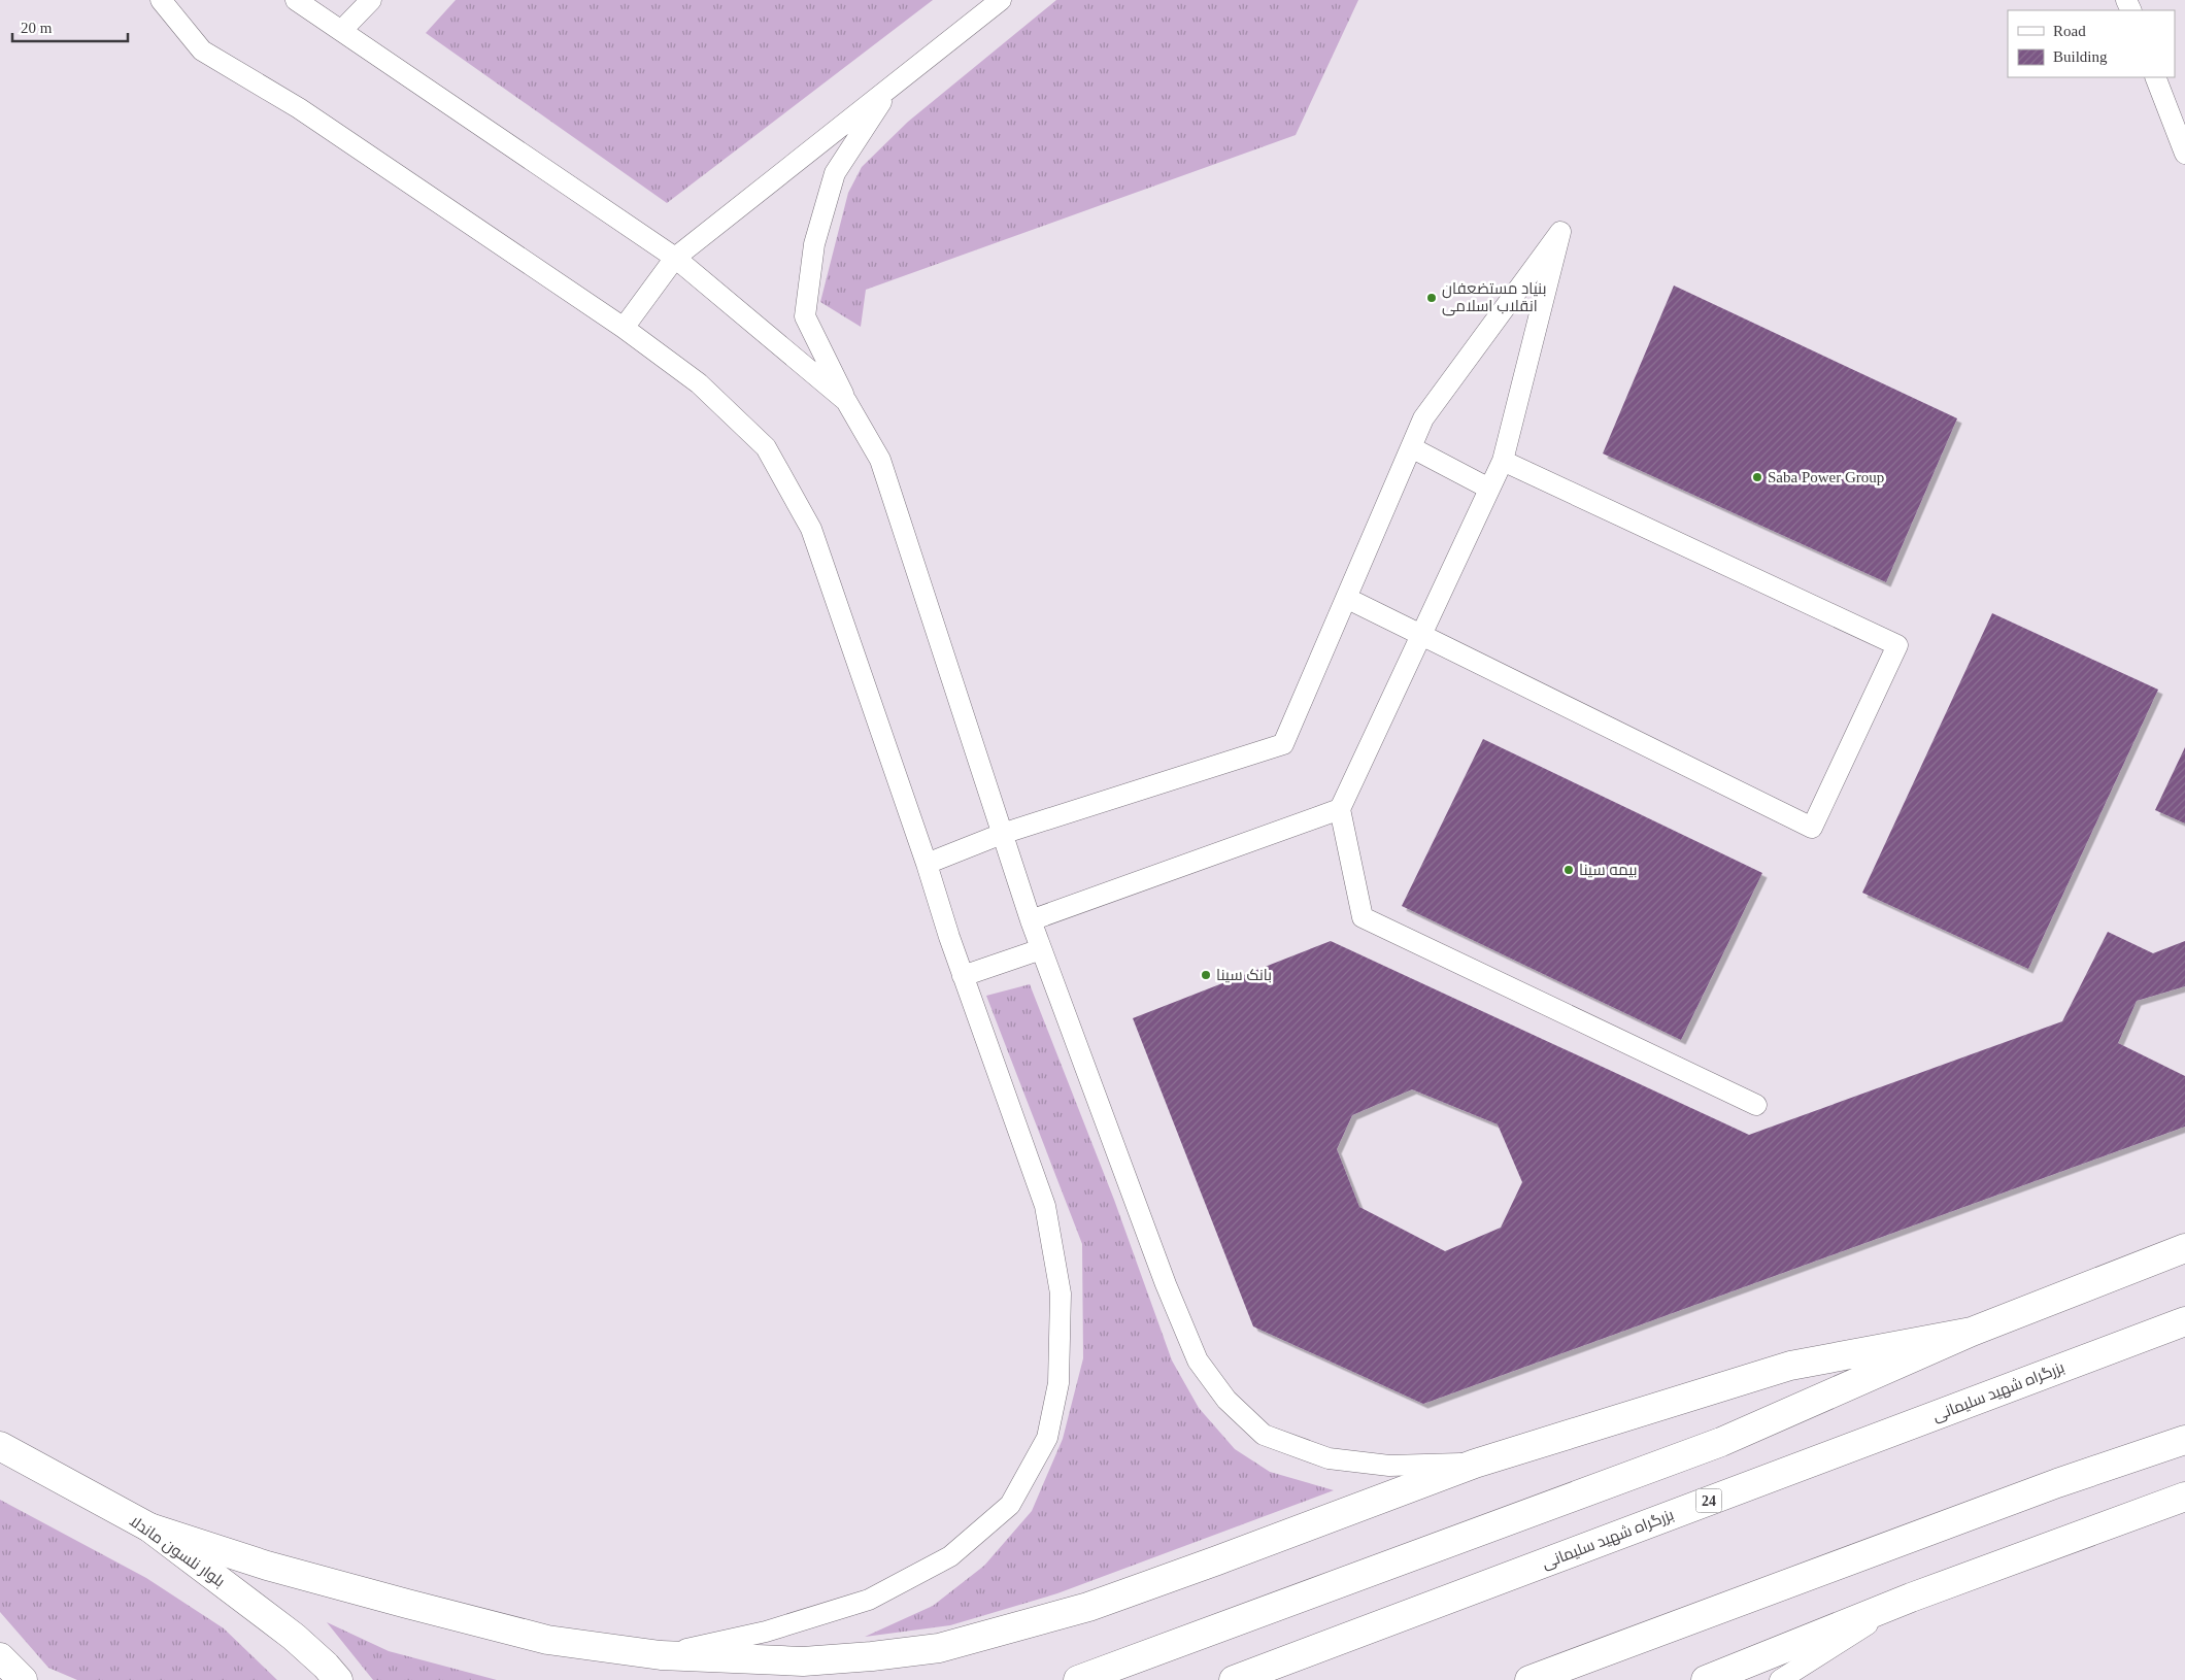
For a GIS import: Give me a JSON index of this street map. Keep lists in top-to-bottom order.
{
  "streets": {
    "main road": ["بزرگراه شهید سلیمانی", "24", "بلوار نلسون ماندلا"]
  },
  "places": [
    "بنیاد مستضعفان انقلاب اسلامی",
    "Saba Power Group",
    "بیمه سینا",
    "بانک سینا"
  ],
  "legend": ["Road", "Building"],
  "scale_bar": "20 m"
}
